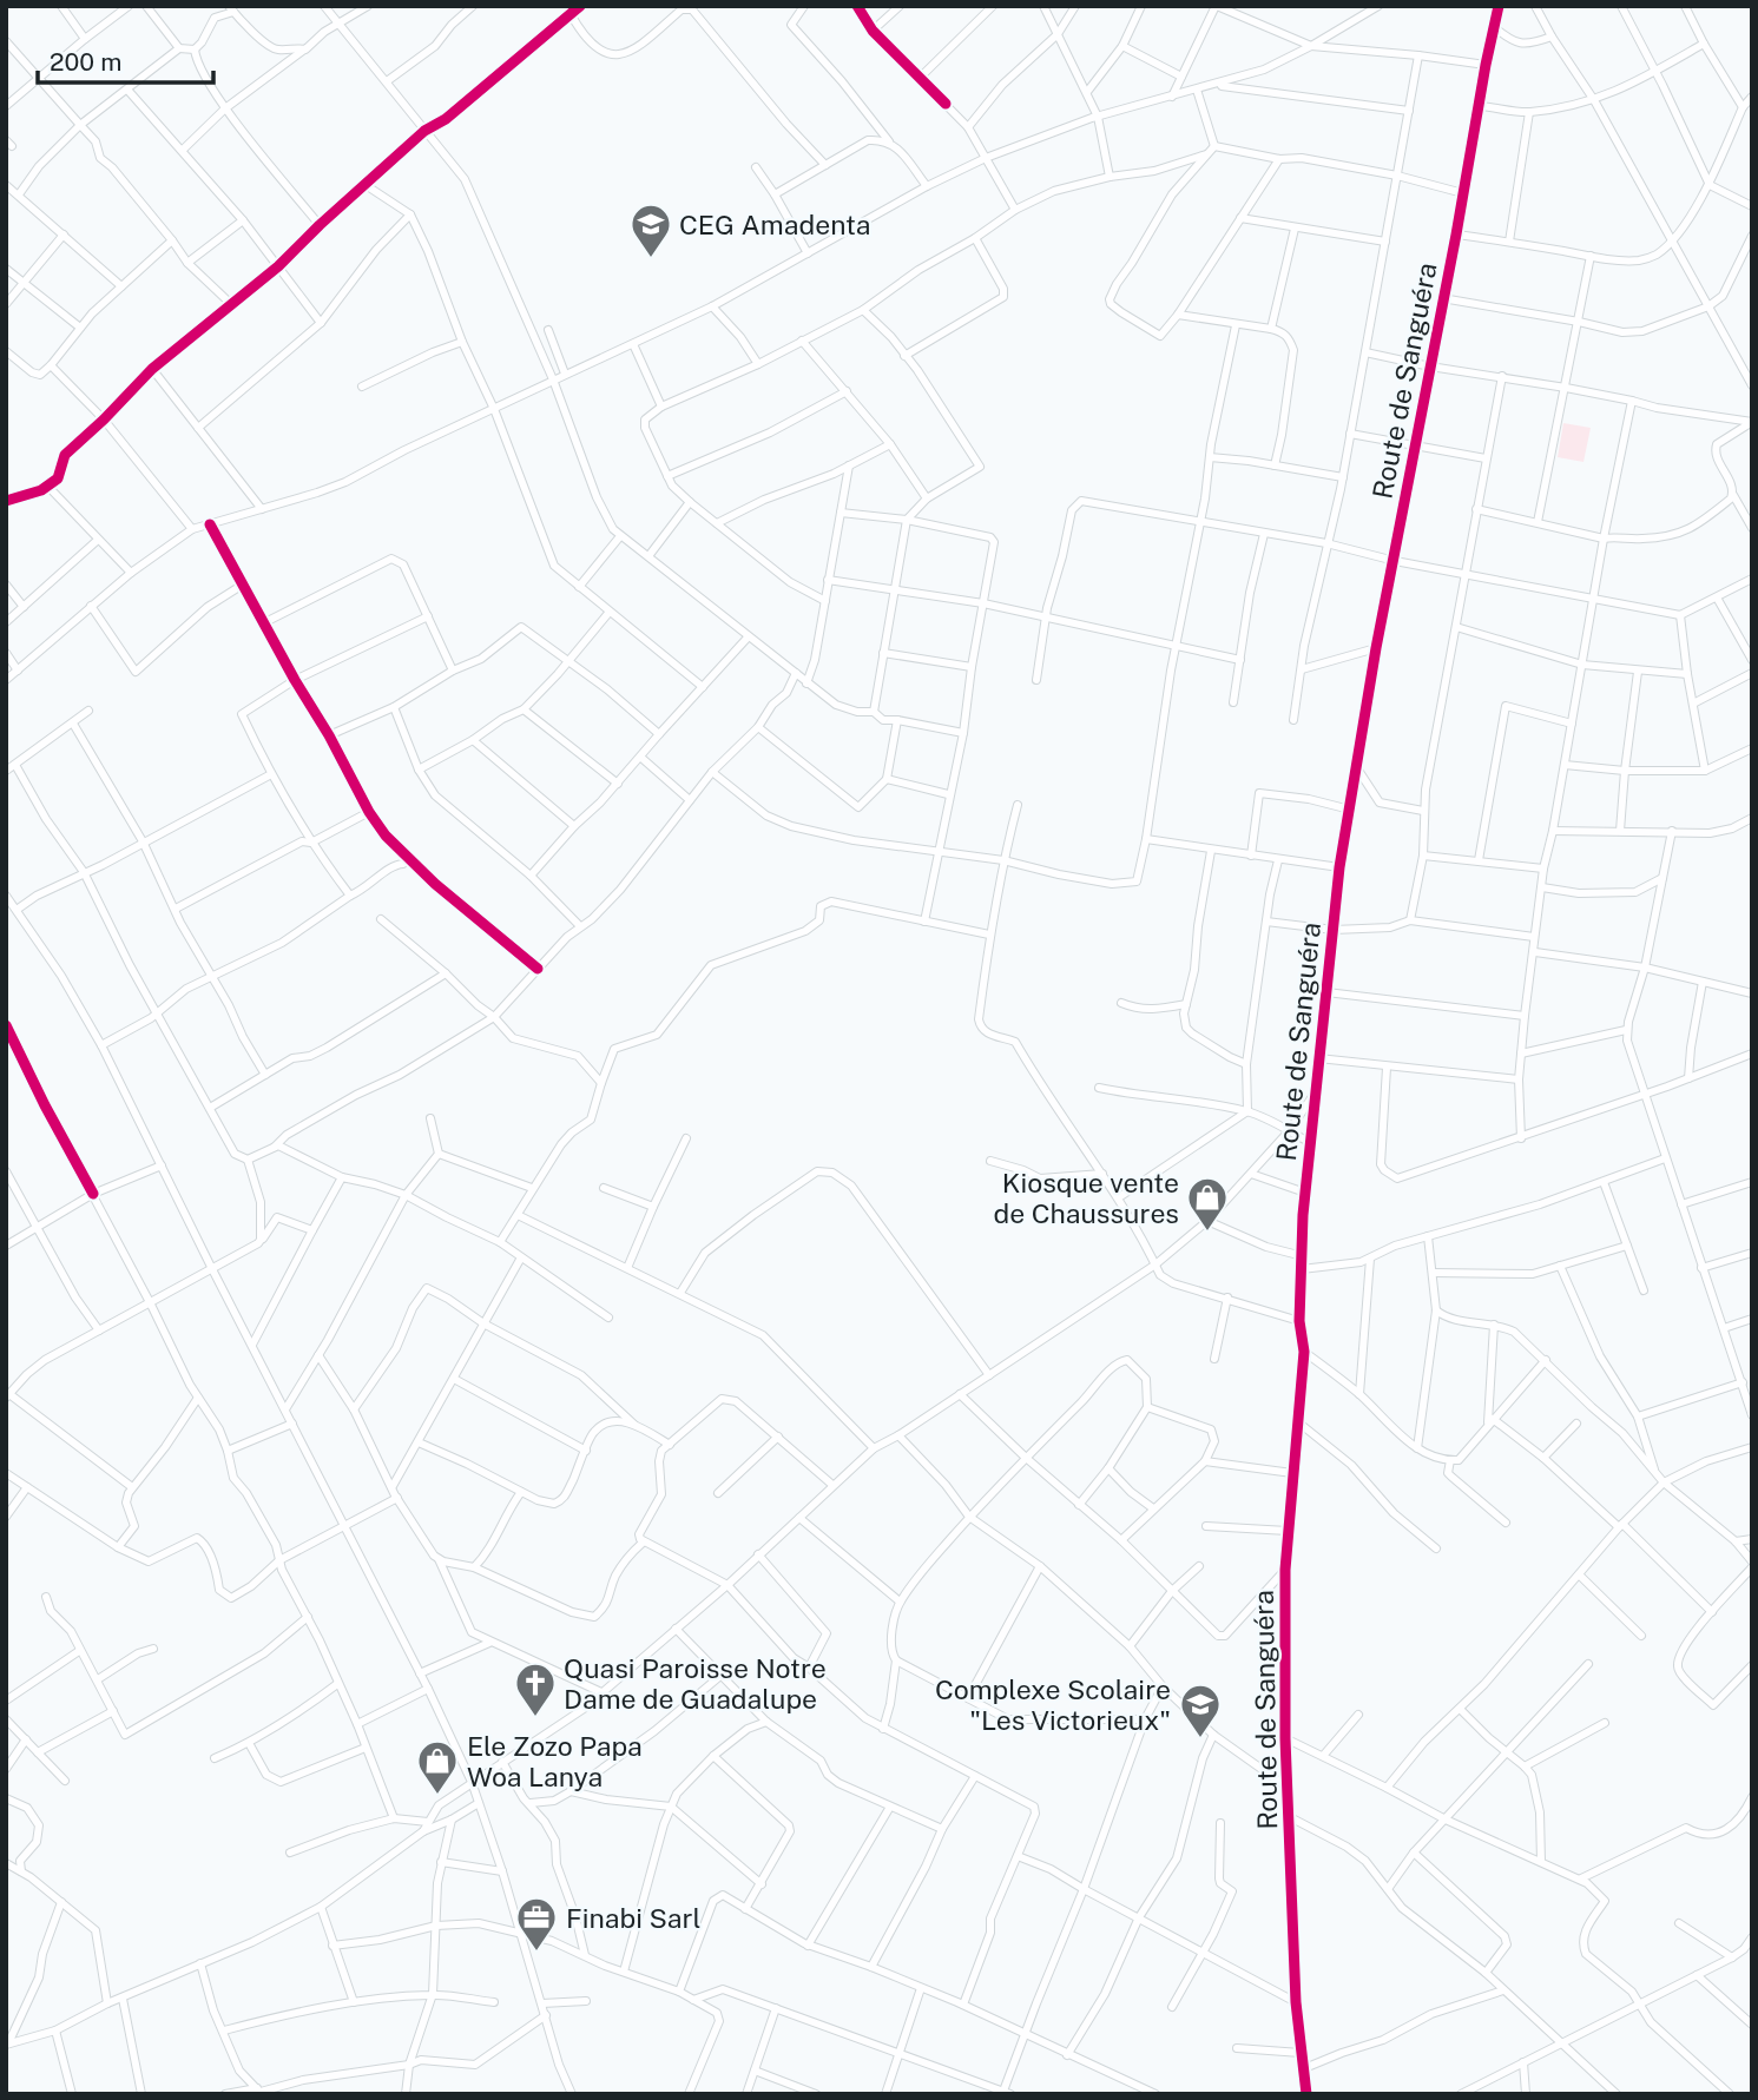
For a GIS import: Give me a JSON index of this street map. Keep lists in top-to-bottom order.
{
  "streets": {
    "street": ["Route de Sanguéra"]
  },
  "places": {
    "school or university": ["CEG Amadenta", "Complexe Scolaire \"Les Victorieux\""],
    "shop": ["Kiosque vente de Chaussures", "Ele Zozo Papa Woa Lanya"],
    "church": ["Quasi Paroisse Notre Dame de Guadalupe"],
    "office": ["Finabi Sarl"]
  },
  "scale_bar": "200 m"
}
